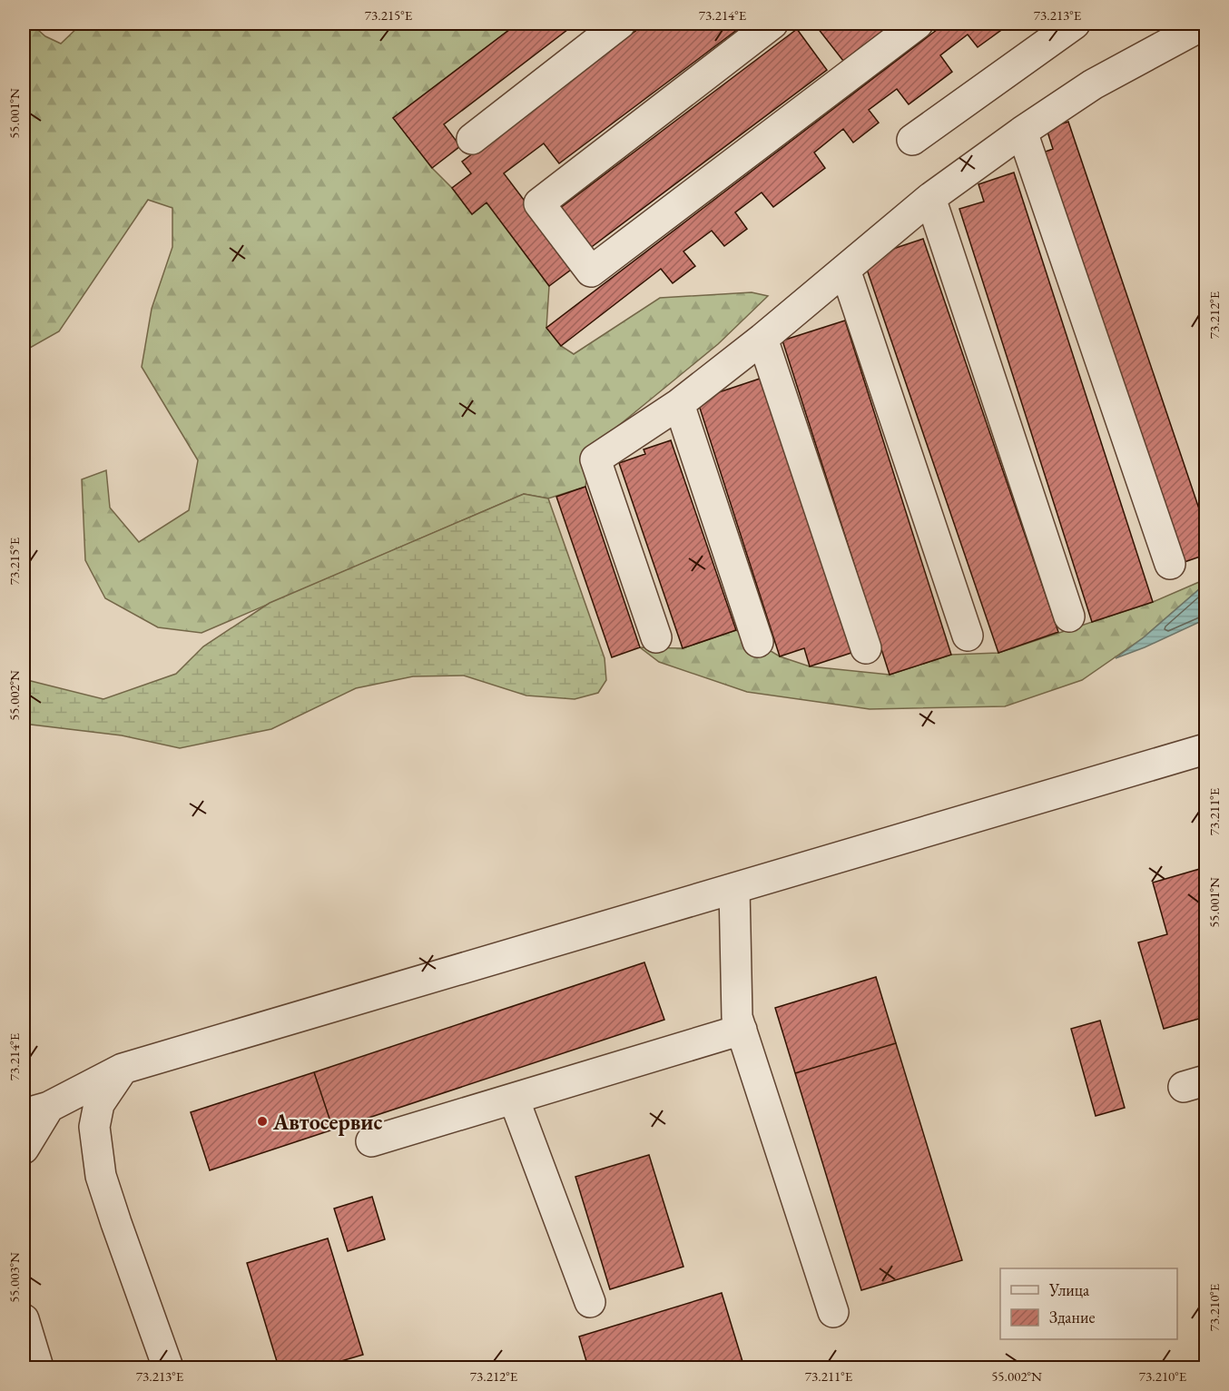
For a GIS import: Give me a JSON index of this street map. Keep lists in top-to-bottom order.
{
  "places": ["Автосервис"],
  "legend": ["Улица", "Здание"],
  "coordinates": [
    "73.215°E",
    "73.214°E",
    "73.213°E",
    "55.001°N",
    "73.212°E",
    "55.002°N",
    "73.211°E",
    "55.003°N",
    "73.210°E"
  ]
}
